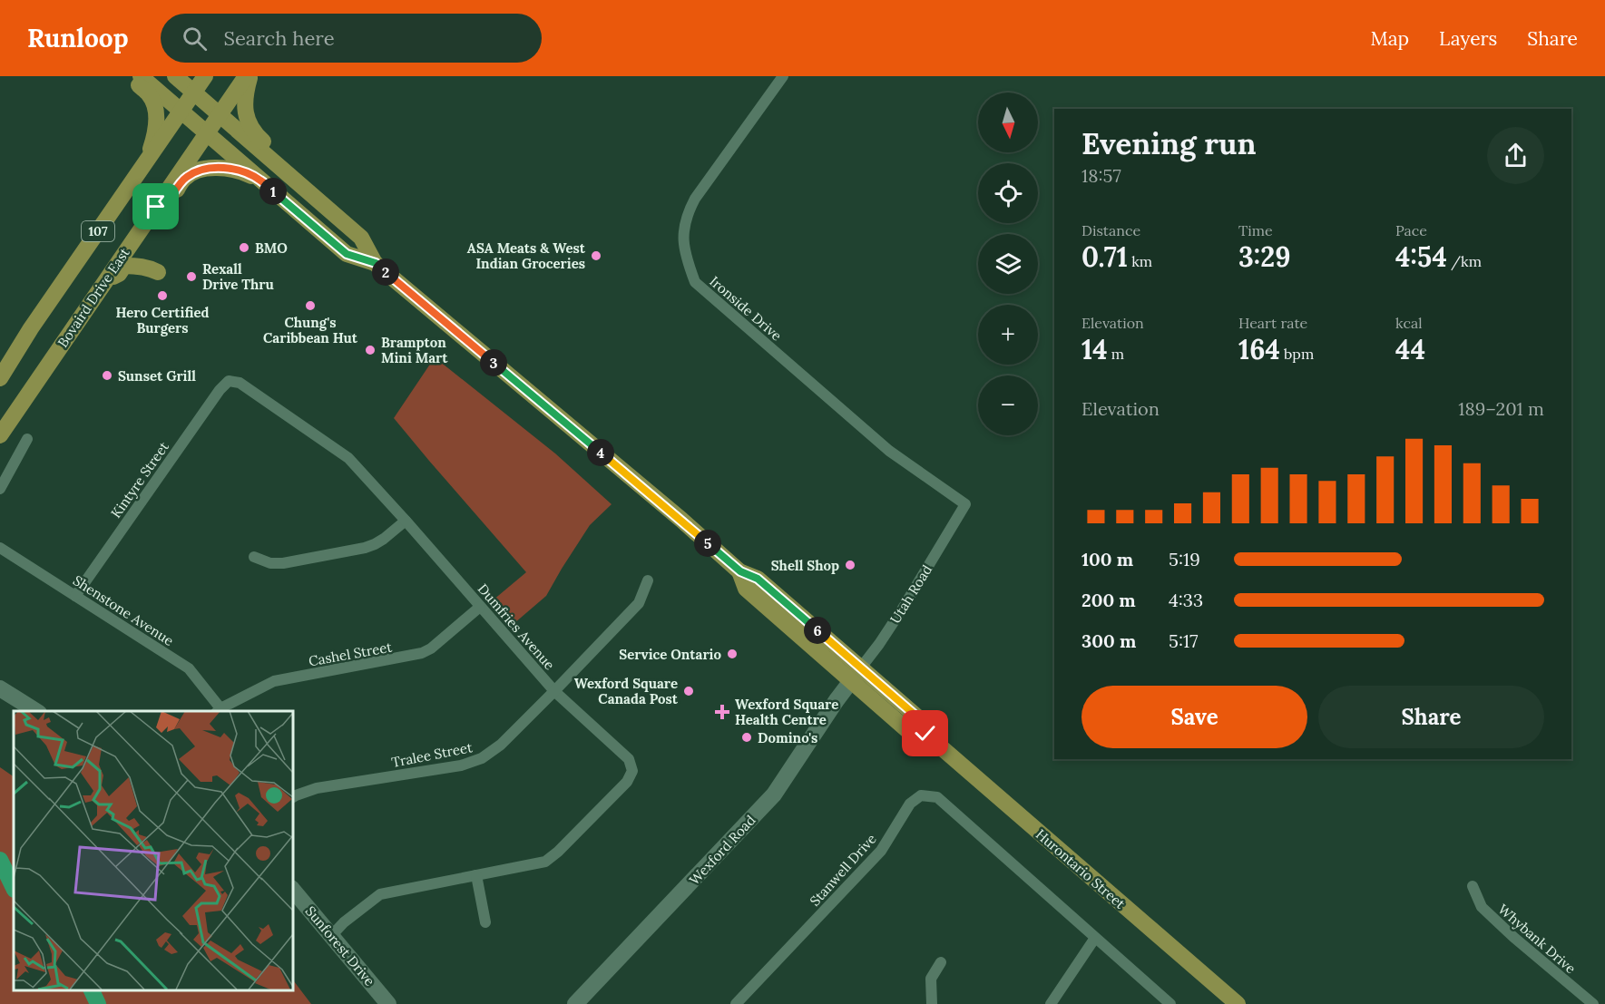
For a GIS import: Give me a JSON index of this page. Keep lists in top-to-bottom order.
{
  "streets": {
    "main road": ["107", "Bovaird Drive East", "Hurontario Street"],
    "street": [
      "Ironside Drive",
      "Kintyre Street",
      "Utah Road",
      "Shenstone Avenue",
      "Dumfries Avenue",
      "Cashel Street",
      "Tralee Street",
      "Wexford Road",
      "Stanwell Drive",
      "Whybank Drive",
      "Sunforest Drive"
    ]
  },
  "crossings": [
    ["107", "Bovaird Drive East"],
    ["107", "Hurontario Street"],
    ["Bovaird Drive East", "Hurontario Street"],
    ["Ironside Drive", "Utah Road"],
    ["Kintyre Street", "Shenstone Avenue"],
    ["Kintyre Street", "Dumfries Avenue"],
    ["Utah Road", "Wexford Road"],
    ["Utah Road", "Hurontario Street"],
    ["Shenstone Avenue", "Cashel Street"],
    ["Dumfries Avenue", "Cashel Street"],
    ["Dumfries Avenue", "Tralee Street"],
    ["Dumfries Avenue", "Sunforest Drive"],
    ["Wexford Road", "Hurontario Street"]
  ],
  "places": {
    "other": [
      "BMO",
      "ASA Meats & West Indian Groceries",
      "Rexall Drive Thru",
      "Hero Certified Burgers",
      "Chung's Caribbean Hut",
      "Brampton Mini Mart",
      "Sunset Grill",
      "Shell Shop",
      "Service Ontario",
      "Wexford Square Canada Post",
      "Domino's"
    ],
    "health": ["Wexford Square Health Centre"]
  },
  "north": "bottom",
  "page": {
    "header": "Runloop",
    "search": "Search here",
    "nav": ["Map", "Layers", "Share"],
    "map_buttons": ["+", "−"],
    "heading": ["Evening run", "18:57"],
    "pins": [
      "1",
      "2",
      "3",
      "4",
      "5",
      "6"
    ],
    "stats": [
      ["Distance", "0.71 km"],
      ["Time", "3:29"],
      ["Pace", "4:54 /km"],
      ["Elevation", "14 m"],
      ["Heart rate", "164 bpm"],
      ["kcal", "44"]
    ],
    "chart": ["Elevation", "189–201 m"],
    "list": [
      {
        "name": "100 m",
        "note": "5:19"
      },
      {
        "name": "200 m",
        "note": "4:33"
      },
      {
        "name": "300 m",
        "note": "5:17"
      }
    ],
    "buttons": ["Save", "Share"]
  }
}
